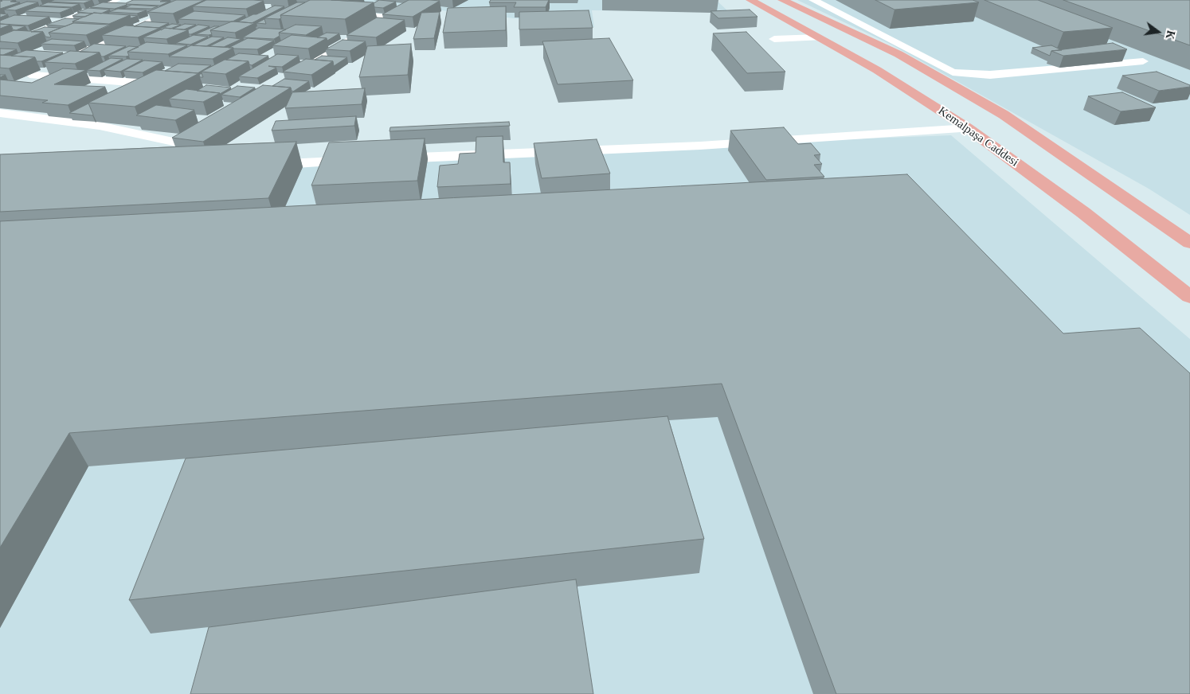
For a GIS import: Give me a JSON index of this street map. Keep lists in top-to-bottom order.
{
  "streets": {
    "main road": ["Kemalpaşa Caddesi"]
  },
  "north": "right"
}
